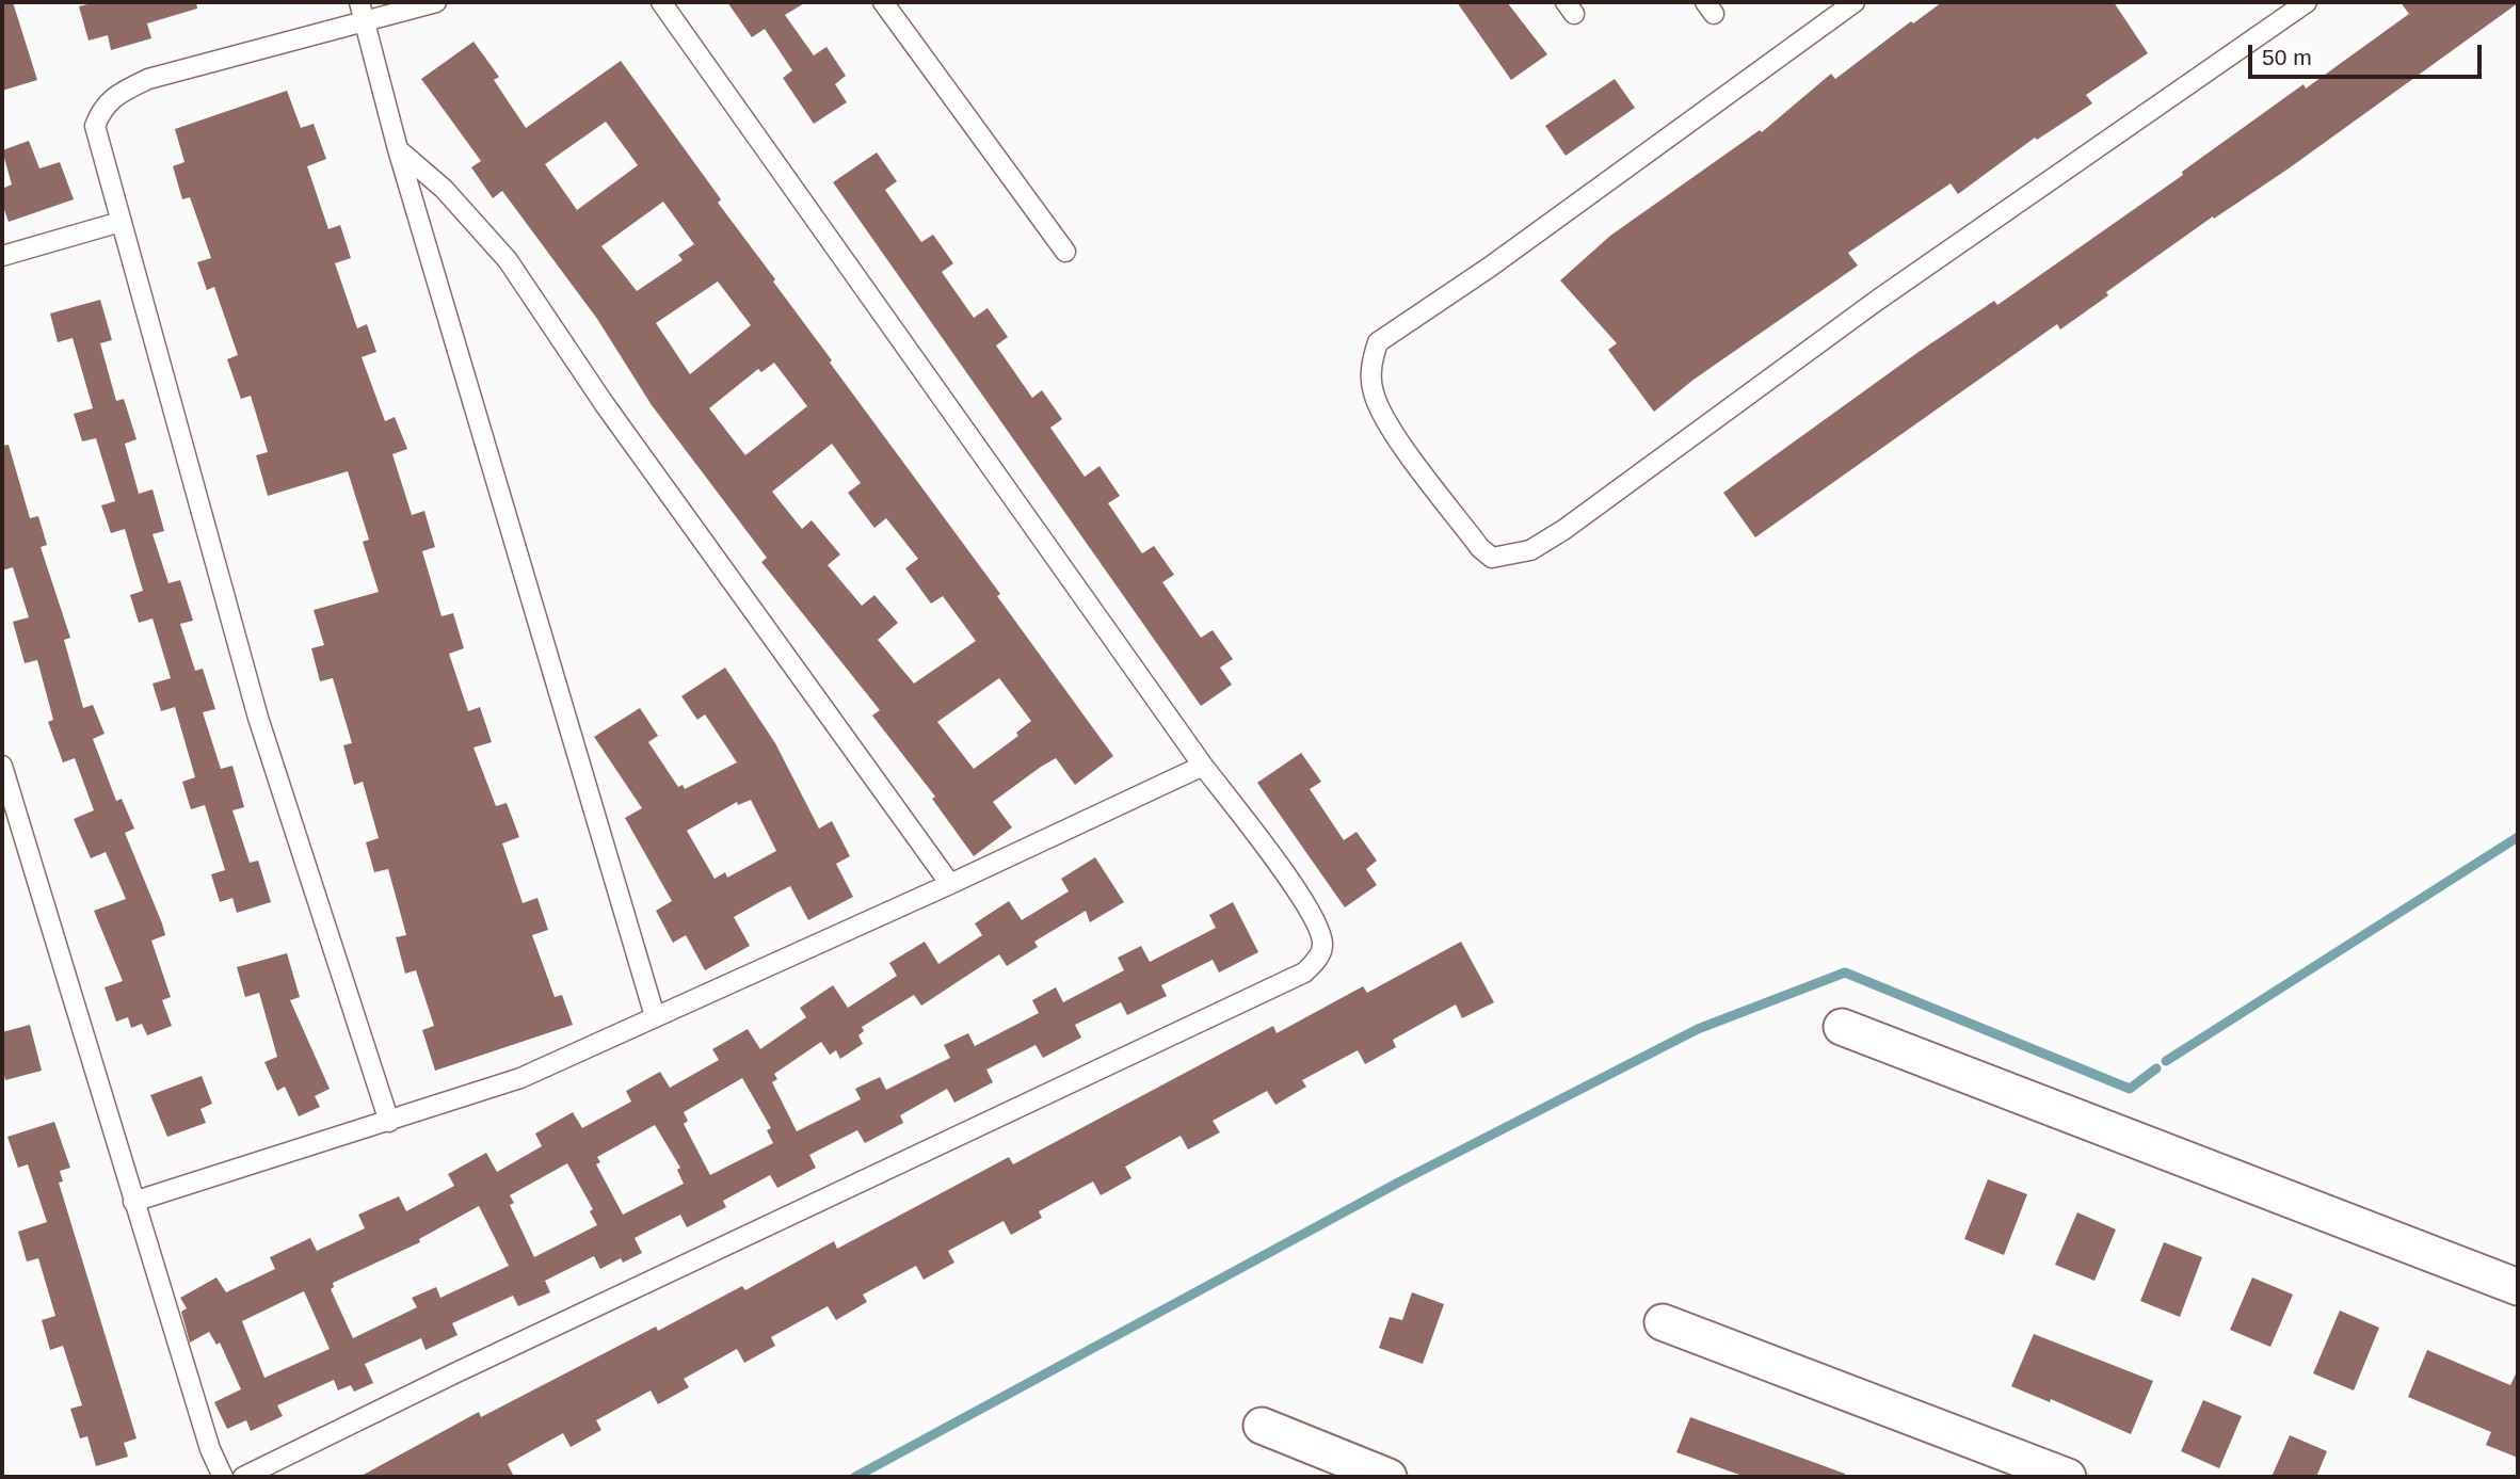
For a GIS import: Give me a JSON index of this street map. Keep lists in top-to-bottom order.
{
  "scale_bar": "50 m"
}
